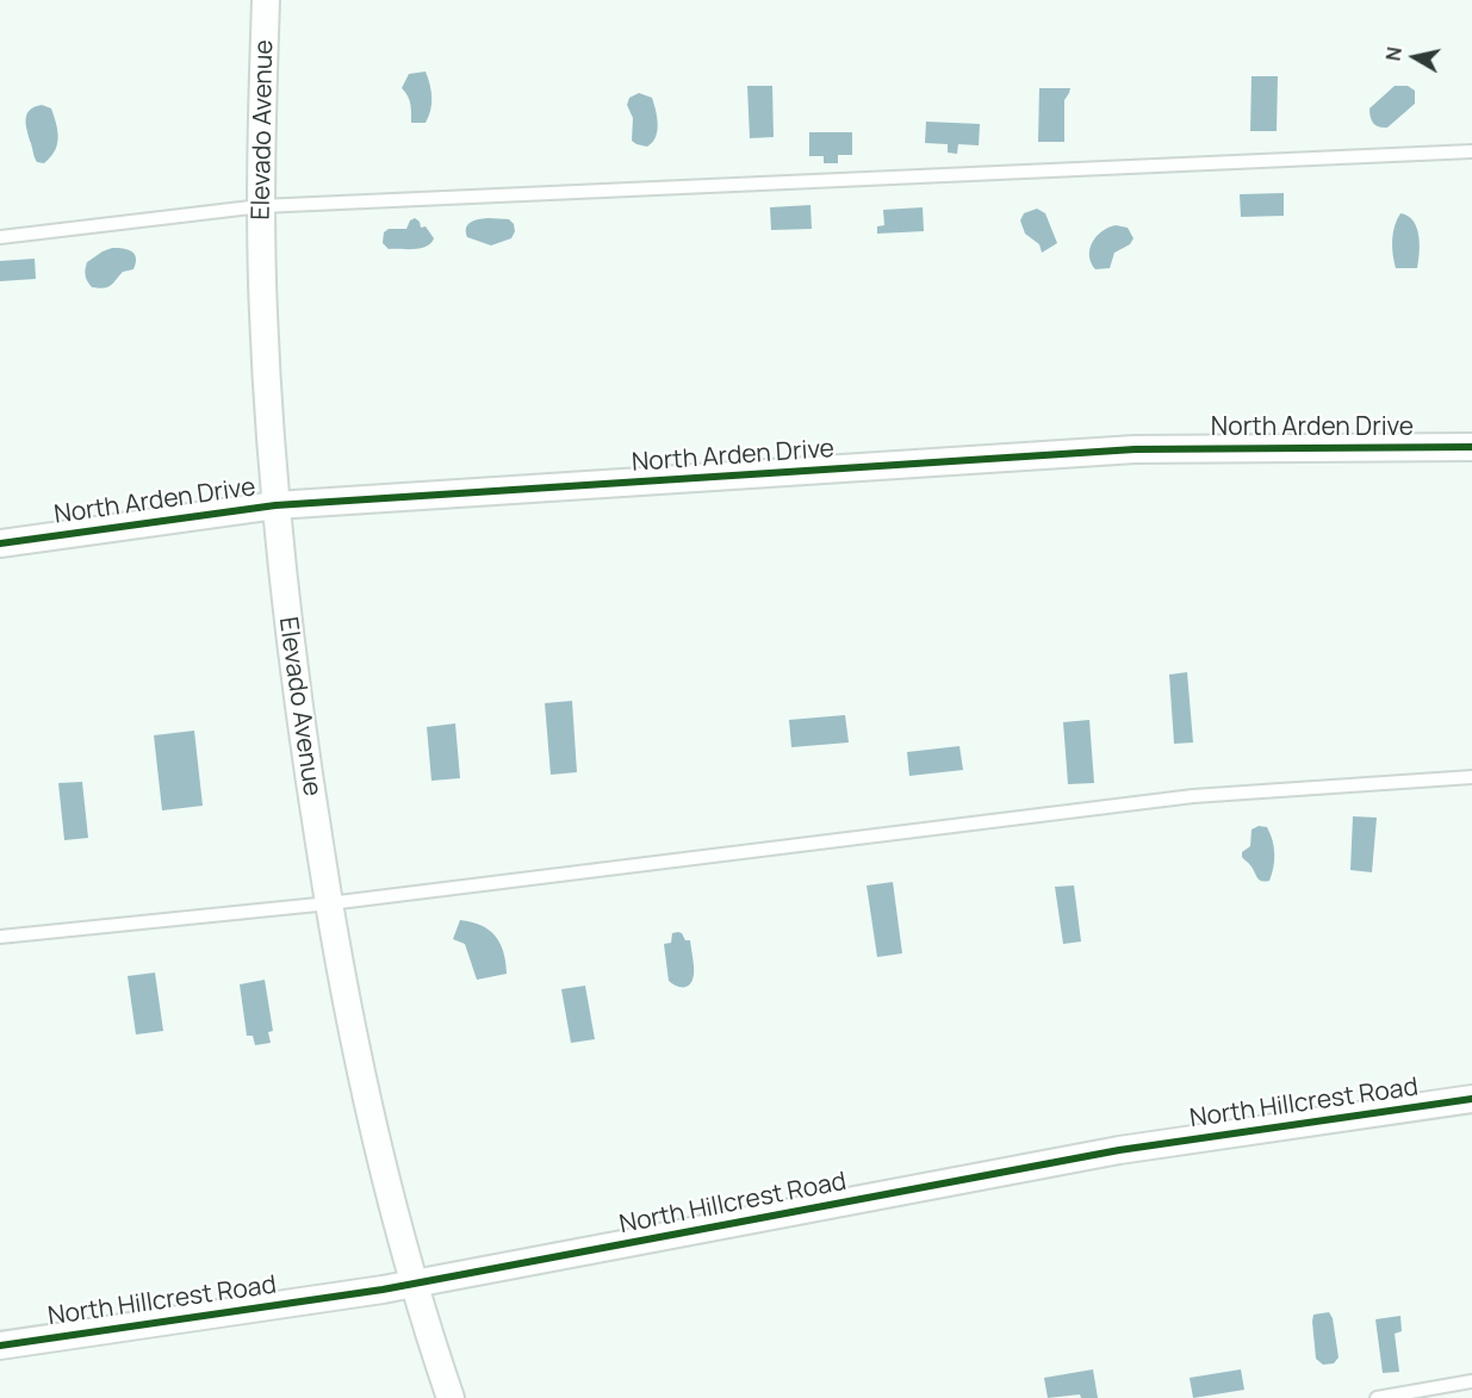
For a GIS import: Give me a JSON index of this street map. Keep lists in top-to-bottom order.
{
  "streets": {
    "street": ["Elevado Avenue", "North Arden Drive", "North Hillcrest Road"]
  },
  "crossings": [
    ["Elevado Avenue", "North Arden Drive"],
    ["Elevado Avenue", "North Hillcrest Road"]
  ],
  "north": "left"
}
